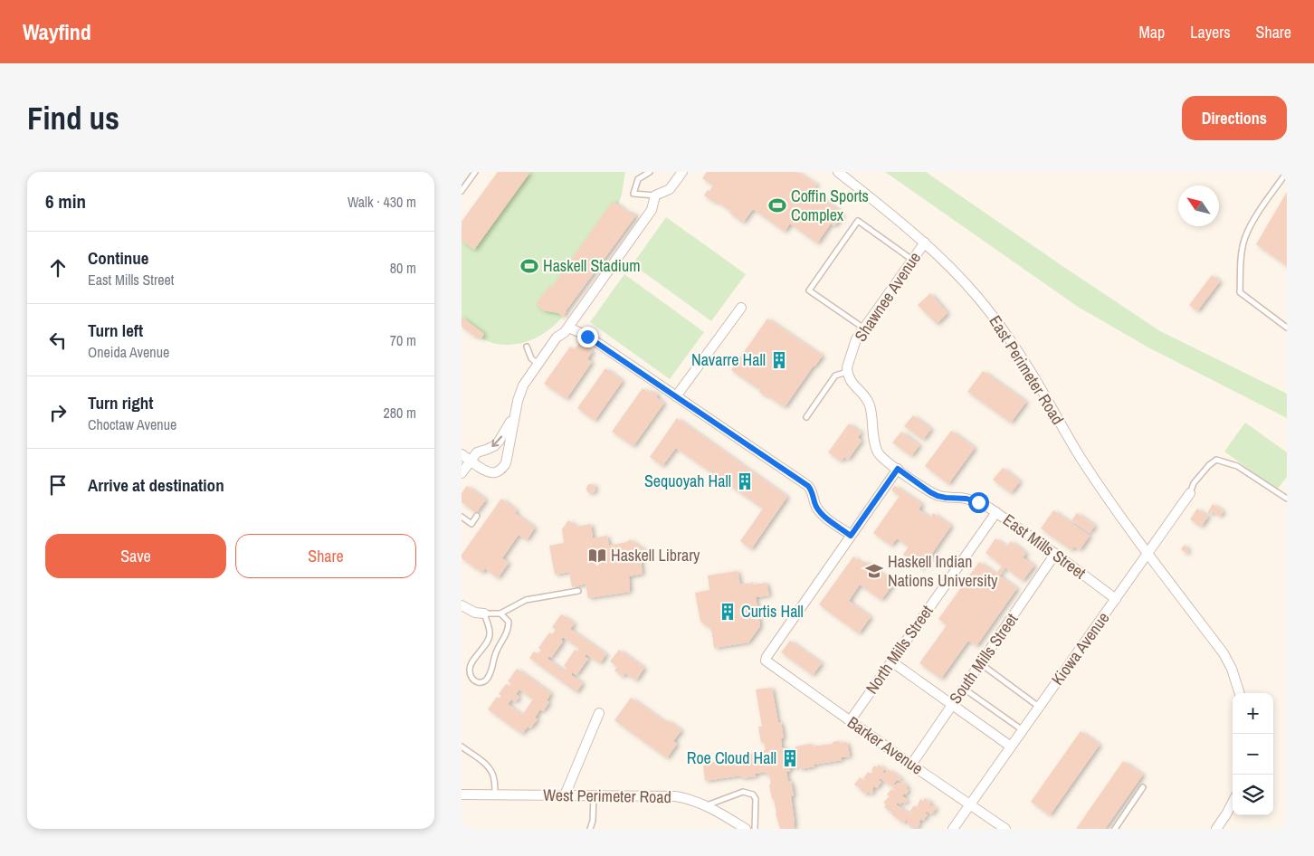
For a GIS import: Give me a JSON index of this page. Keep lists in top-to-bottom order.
{
  "streets": {
    "street": [
      "Shawnee Avenue",
      "East Perimeter Road",
      "East Mills Street",
      "Kiowa Avenue",
      "North Mills Street",
      "South Mills Street",
      "Barker Avenue",
      "West Perimeter Road"
    ]
  },
  "crossings": [
    ["Shawnee Avenue", "East Perimeter Road"],
    ["East Perimeter Road", "Kiowa Avenue"],
    ["East Mills Street", "Kiowa Avenue"],
    ["East Mills Street", "North Mills Street"],
    ["East Mills Street", "South Mills Street"],
    ["Kiowa Avenue", "Barker Avenue"],
    ["North Mills Street", "Barker Avenue"],
    ["South Mills Street", "Barker Avenue"]
  ],
  "places": {
    "sports": ["Coffin Sports Complex", "Haskell Stadium"],
    "building": [
      "Navarre Hall",
      "Sequoyah Hall",
      "Curtis Hall",
      "Roe Cloud Hall"
    ],
    "library": ["Haskell Library"],
    "school or university": ["Haskell Indian Nations University"]
  },
  "north": "top left",
  "page": {
    "header": "Wayfind",
    "nav": ["Map", "Layers", "Share"],
    "buttons": [
      "Directions",
      ["Save", "Share"]
    ],
    "title": "Find us",
    "heading": ["6 min", "Walk · 430 m"],
    "list": [
      ["Continue", "East Mills Street", "80 m"],
      ["Turn left", "Oneida Avenue", "70 m"],
      ["Turn right", "Choctaw Avenue", "280 m"],
      "Arrive at destination"
    ],
    "map_buttons": ["+", "−"]
  }
}
